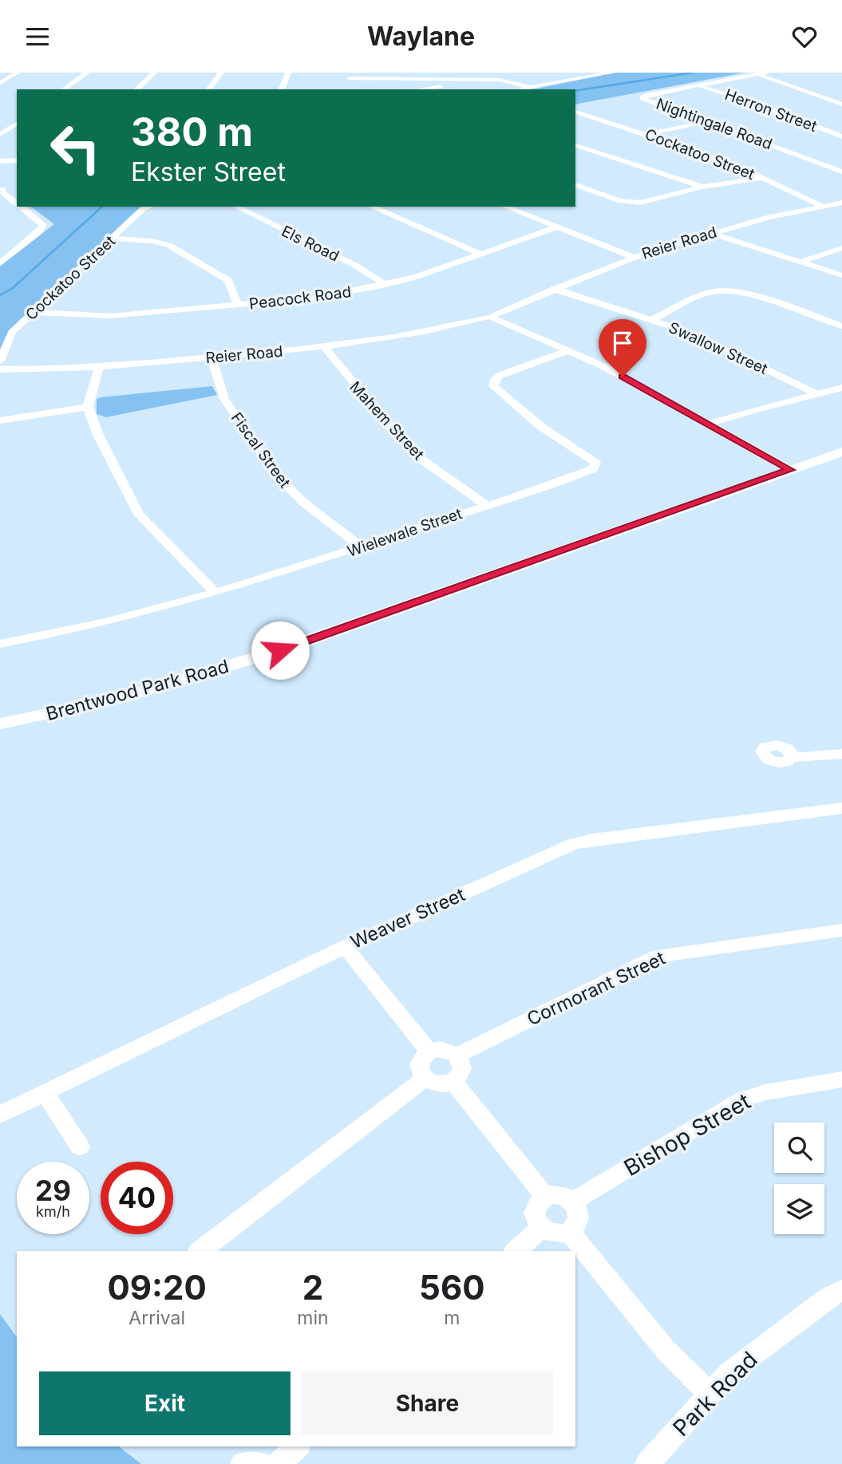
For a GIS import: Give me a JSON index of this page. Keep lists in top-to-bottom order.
{
  "streets": {
    "street": [
      "Herron Street",
      "Nightingale Road",
      "Cockatoo Street",
      "Reier Road",
      "Els Road",
      "Peacock Road",
      "Swallow Street",
      "Mahem Street",
      "Fiscal Street",
      "Wielewale Street",
      "Brentwood Park Road",
      "Weaver Street",
      "Cormorant Street",
      "Bishop Street",
      "Park Road"
    ]
  },
  "crossings": [
    ["Herron Street", "Nightingale Road"],
    ["Cockatoo Street", "Reier Road"],
    ["Cockatoo Street", "Peacock Road"],
    ["Reier Road", "Swallow Street"],
    ["Reier Road", "Mahem Street"],
    ["Reier Road", "Fiscal Street"],
    ["Els Road", "Peacock Road"],
    ["Mahem Street", "Wielewale Street"],
    ["Fiscal Street", "Wielewale Street"]
  ],
  "page": {
    "header": "Waylane",
    "turn": ["380 m", "Ekster Street"],
    "speed": "29 km/h",
    "limit": "40",
    "eta": [
      "09:20",
      "Arrival",
      "2",
      "min",
      "560",
      "m"
    ],
    "buttons": ["Exit", "Share"]
  }
}
